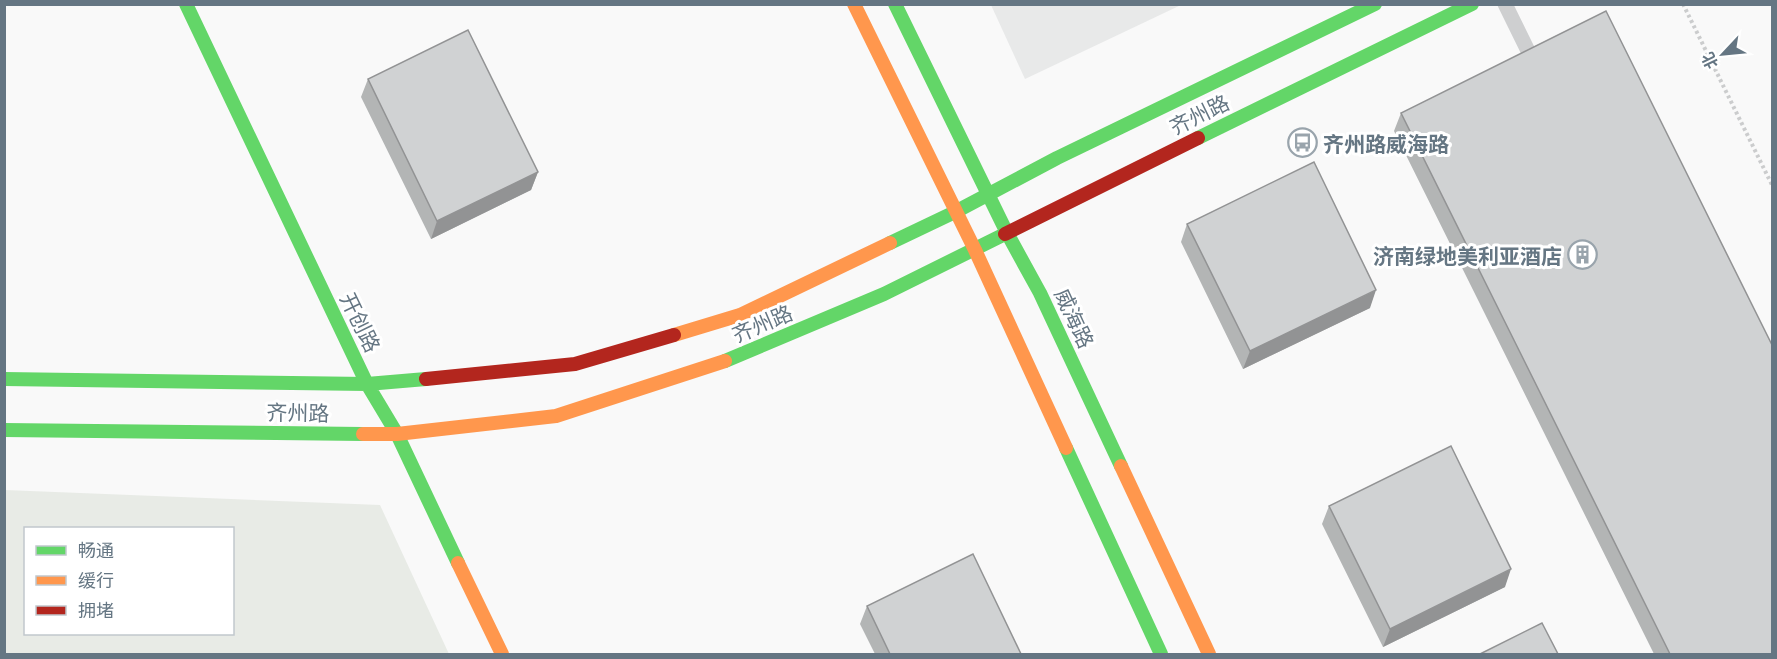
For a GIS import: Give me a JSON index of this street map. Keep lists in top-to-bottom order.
{
  "streets": {
    "main road": ["齐州路", "威海路", "开创路"]
  },
  "crossings": [
    ["齐州路", "威海路"],
    ["齐州路", "开创路"]
  ],
  "places": {
    "bus stop": ["齐州路威海路"],
    "building": ["济南绿地美利亚酒店"]
  },
  "legend": ["畅通", "缓行", "拥堵"],
  "north": "bottom left"
}
